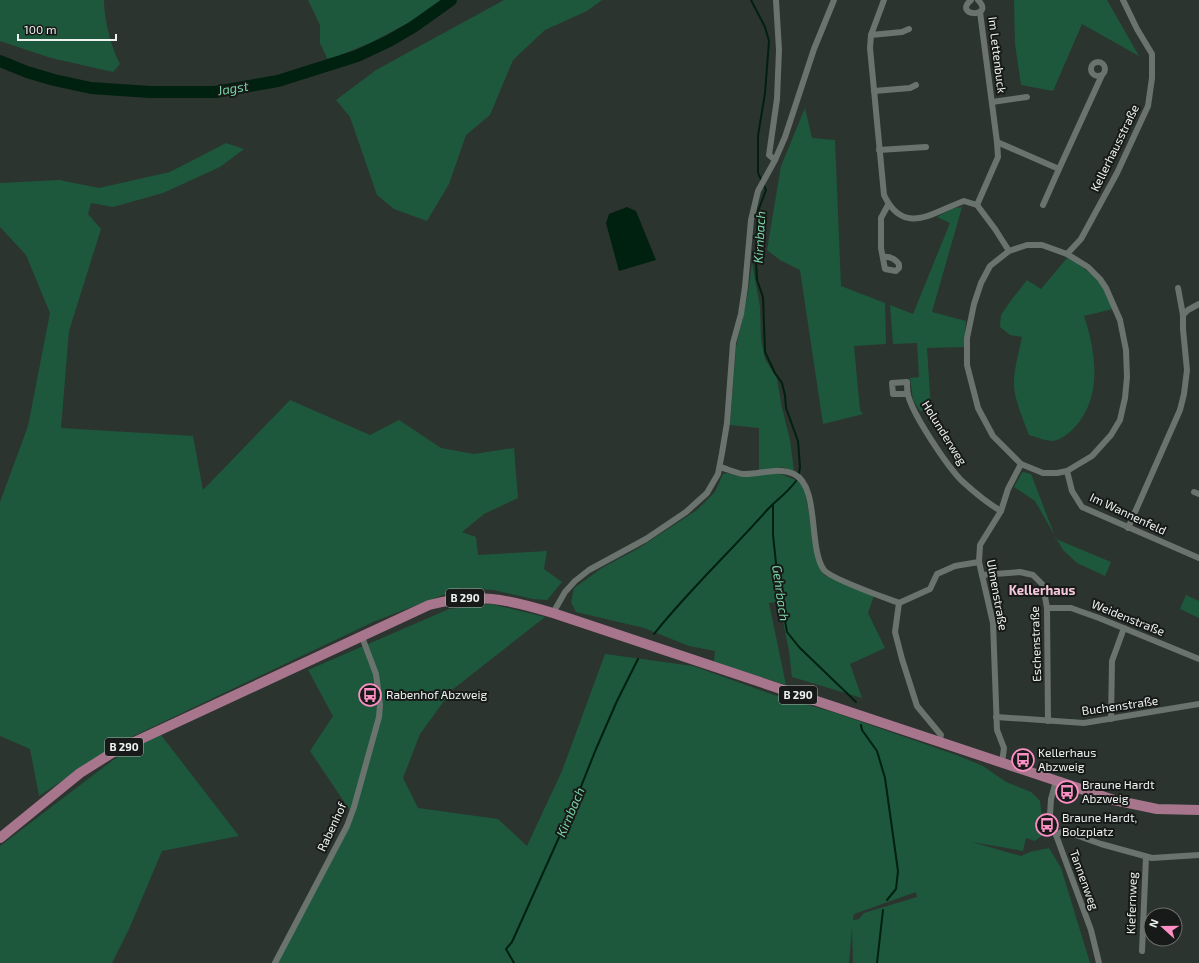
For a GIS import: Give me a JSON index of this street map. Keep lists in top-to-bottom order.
{
  "streets": {
    "main road": ["B 290"],
    "street": [
      "Im Lettenbuck",
      "Kellerhausstraße",
      "Holunderweg",
      "Im Wannenfeld",
      "Ulmenstraße",
      "Weidenstraße",
      "Eschenstraße",
      "Buchenstraße",
      "Rabenhof",
      "Tannenweg",
      "Kiefernweg"
    ]
  },
  "crossings": [
    ["Holunderweg", "Ulmenstraße"],
    ["Ulmenstraße", "B 290"],
    ["Ulmenstraße", "Eschenstraße"],
    ["Ulmenstraße", "Buchenstraße"],
    ["B 290", "Rabenhof"],
    ["B 290", "Tannenweg"],
    ["Weidenstraße", "Eschenstraße"],
    ["Eschenstraße", "Buchenstraße"]
  ],
  "districts": ["Kellerhaus"],
  "water": ["Jagst", "Kirnbach", "Gehrbach"],
  "places": {
    "bus stop": [
      "Rabenhof Abzweig",
      "Kellerhaus Abzweig",
      "Braune Hardt Abzweig",
      "Braune Hardt, Bolzplatz"
    ]
  },
  "scale_bar": "100 m",
  "north": "left"
}
